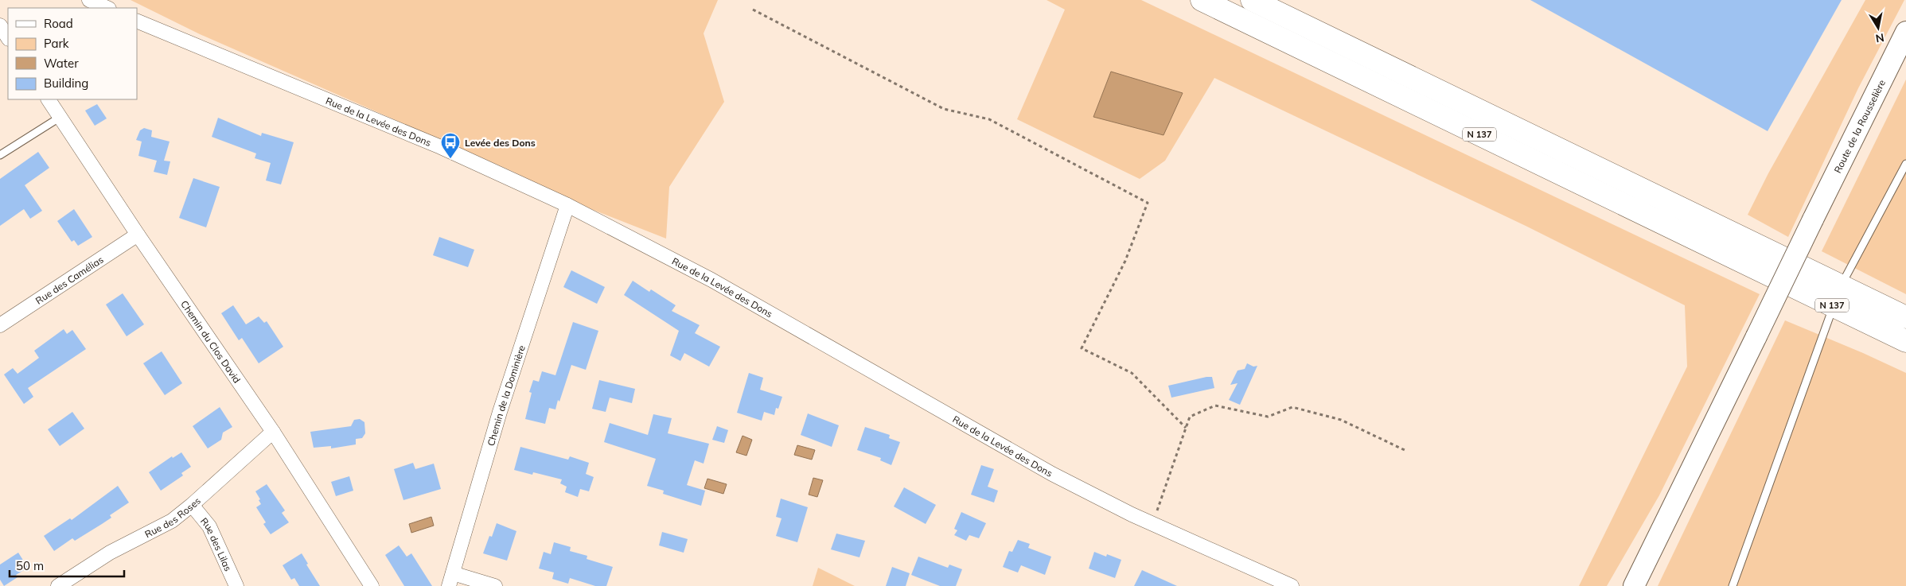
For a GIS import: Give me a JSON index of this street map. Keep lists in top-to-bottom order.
{
  "streets": {
    "highway": ["N 137"],
    "street": [
      "Rue de la Levée des Dons",
      "Route de la Rousselière",
      "Rue des Camélias",
      "Chemin du Clos David",
      "Chemin de la Dominière",
      "Rue des Roses",
      "Rue des Lilas"
    ]
  },
  "crossings": [
    ["Rue de la Levée des Dons", "Chemin de la Dominière"],
    ["Rue des Camélias", "Chemin du Clos David"],
    ["Chemin du Clos David", "Rue des Roses"],
    ["Rue des Roses", "Rue des Lilas"]
  ],
  "places": {
    "bus stop": ["Levée des Dons"]
  },
  "legend": [
    "Road",
    "Park",
    "Water",
    "Building"
  ],
  "scale_bar": "50 m",
  "north": "bottom"
}
